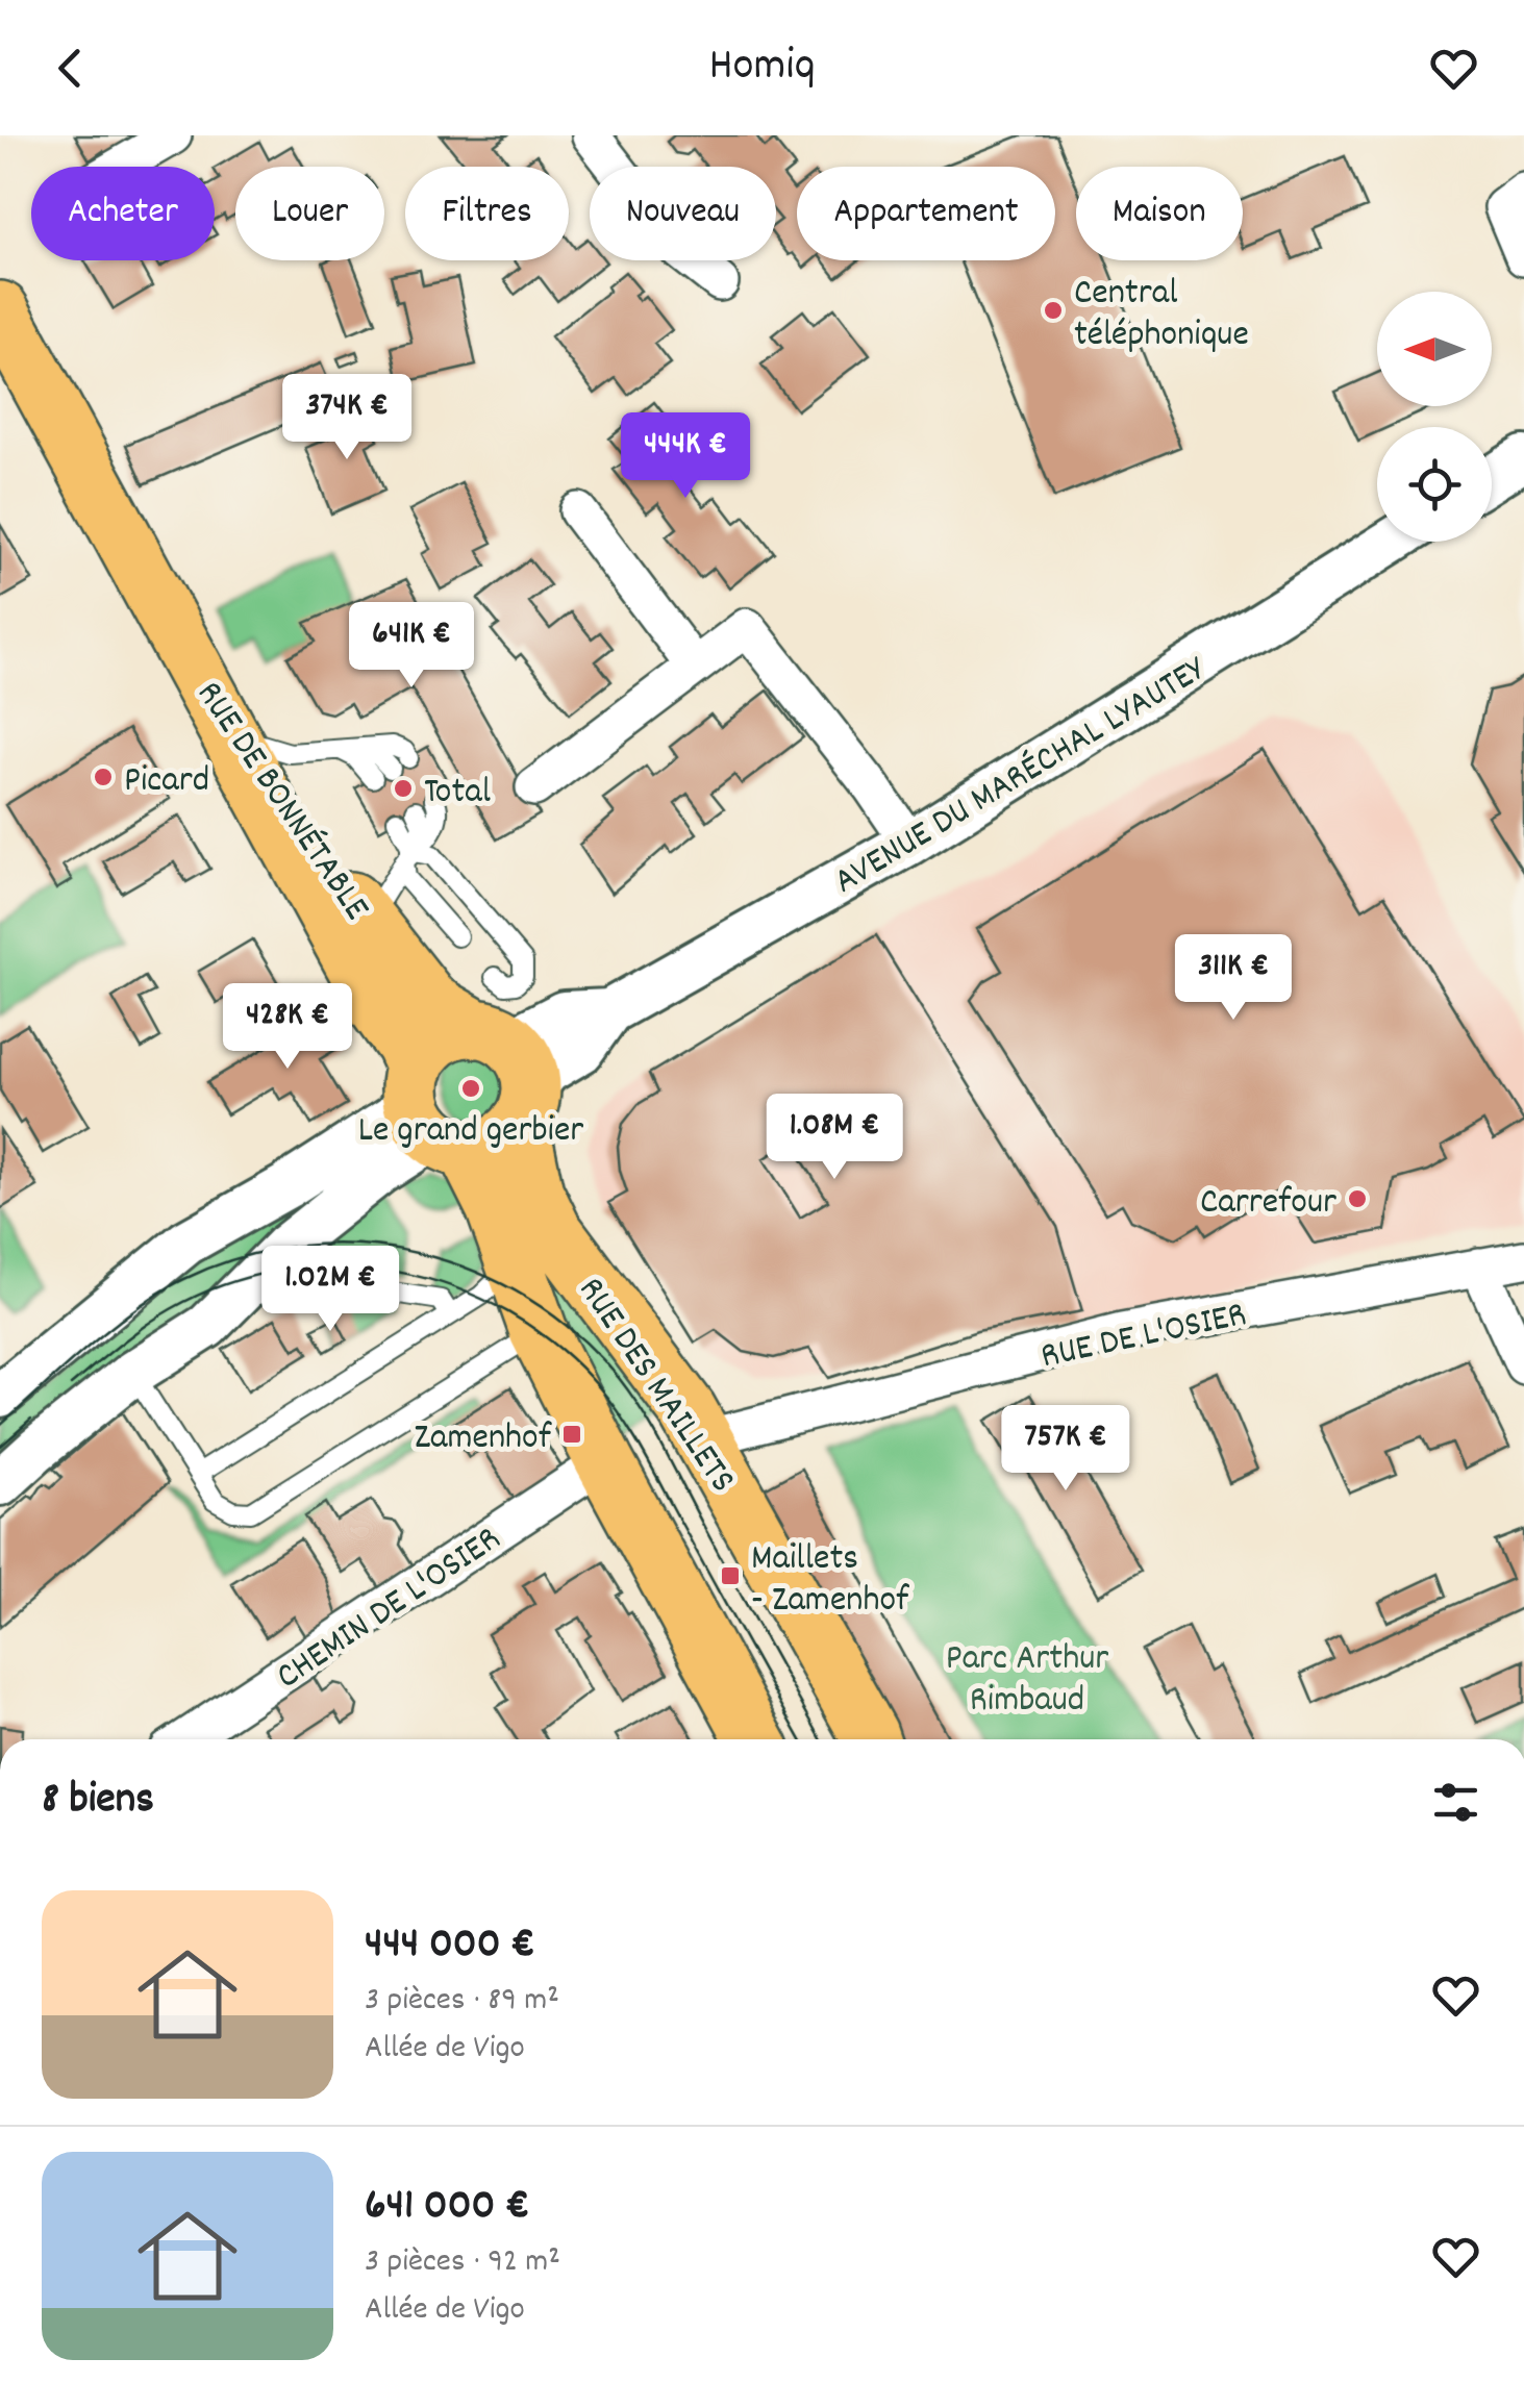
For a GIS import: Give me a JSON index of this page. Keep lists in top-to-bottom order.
{
  "streets": {
    "main road": ["RUE DE BONNÉTABLE", "RUE DES MAILLETS"],
    "street": ["AVENUE DU MARÉCHAL LYAUTEY", "RUE DE L'OSIER", "CHEMIN DE L'OSIER"]
  },
  "crossings": [
    ["AVENUE DU MARÉCHAL LYAUTEY", "RUE DE BONNÉTABLE"],
    ["AVENUE DU MARÉCHAL LYAUTEY", "RUE DES MAILLETS"],
    ["RUE DE BONNÉTABLE", "RUE DES MAILLETS"],
    ["RUE DE L'OSIER", "RUE DES MAILLETS"],
    ["RUE DES MAILLETS", "CHEMIN DE L'OSIER"]
  ],
  "parks": ["Parc Arthur Rimbaud"],
  "places": {
    "other": [
      "Central téléphonique",
      "Picard",
      "Total",
      "Le grand gerbier",
      "Carrefour"
    ],
    "transit": ["Zamenhof", "Maillets - Zamenhof"]
  },
  "north": "left",
  "page": {
    "header": "Homiq",
    "chip": [
      "Acheter",
      "Louer",
      "Filtres",
      "Nouveau",
      "Appartement",
      "Maison"
    ],
    "price": [
      "374K €",
      "444K €",
      "641K €",
      "311K €",
      "428K €",
      "1.08M €",
      "1.02M €",
      "757K €"
    ],
    "heading": "8 biens",
    "list": [
      {
        "name": "444 000 €",
        "note": "3 pièces · 89 m² · Allée de Vigo"
      },
      {
        "name": "641 000 €",
        "note": "3 pièces · 92 m² · Allée de Vigo"
      }
    ]
  }
}
